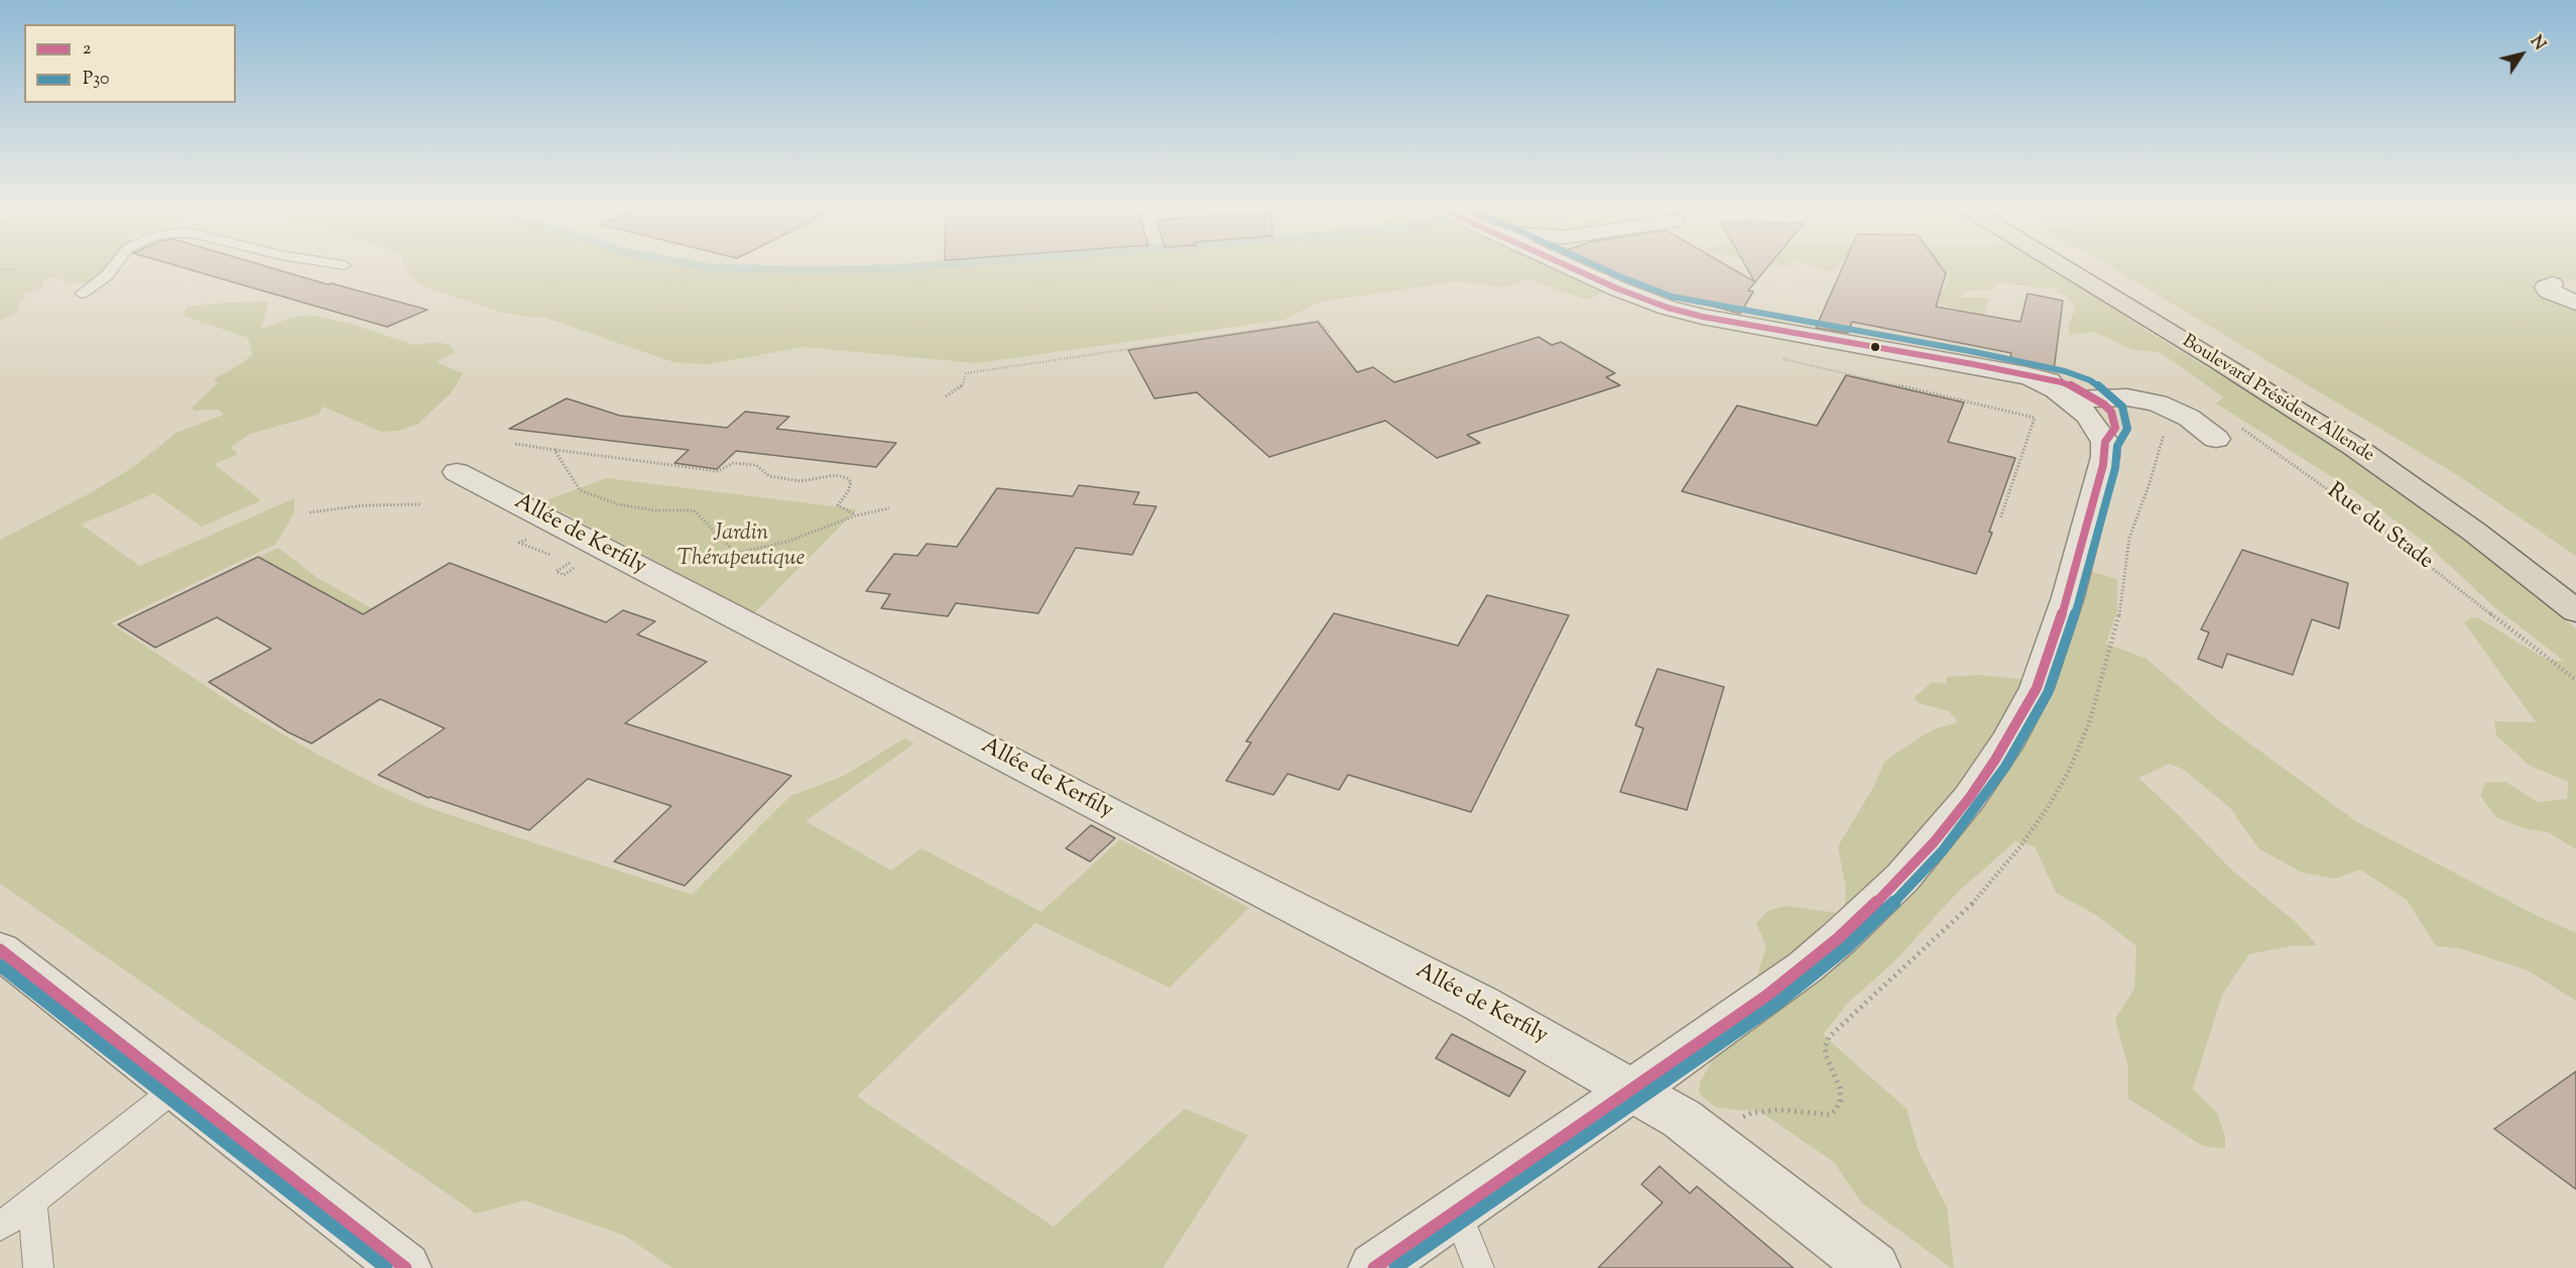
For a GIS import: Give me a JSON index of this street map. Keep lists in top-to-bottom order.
{
  "streets": {
    "main road": ["Boulevard Président Allende"],
    "street": ["Allée de Kerfily"],
    "path": ["Rue du Stade"]
  },
  "parks": ["Jardin Thérapeutique"],
  "lines": ["transit line 2", "transit line P30"],
  "legend": ["2", "P30"],
  "north": "top right"
}
